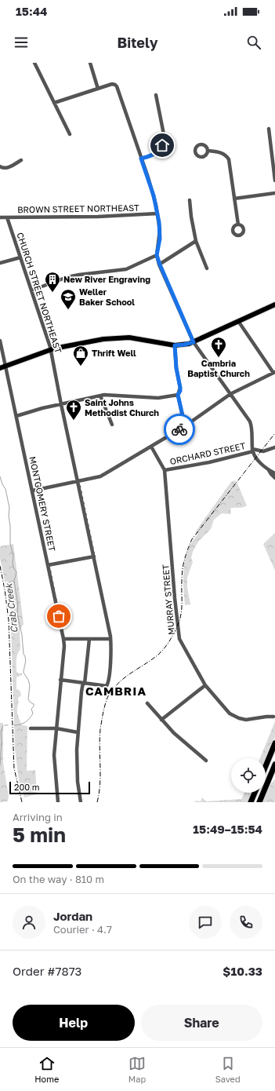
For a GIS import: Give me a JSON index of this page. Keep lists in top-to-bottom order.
{
  "streets": {
    "street": [
      "BROWN STREET NORTHEAST",
      "CHURCH STREET NORTHEAST",
      "ORCHARD STREET",
      "MONTGOMERY STREET",
      "MURRAY STREET"
    ]
  },
  "crossings": [
    ["BROWN STREET NORTHEAST", "CHURCH STREET NORTHEAST"],
    ["ORCHARD STREET", "MURRAY STREET"]
  ],
  "districts": ["CAMBRIA"],
  "water": ["Crab Creek"],
  "places": {
    "building": ["New River Engraving"],
    "school or university": ["Weller Baker School"],
    "church": ["Cambria Baptist Church", "Saint Johns Methodist Church"],
    "shop": ["Thrift Well"]
  },
  "scale_bar": "200 m",
  "page": {
    "status": "15:44",
    "header": "Bitely",
    "scale": "200 m",
    "heading": ["5 min", "Arriving in", "15:49–15:54"],
    "panel": [
      "Jordan",
      "Courier · 4.7",
      "Order #7873",
      "$10.33"
    ],
    "bar": "On the way · 810 m",
    "buttons": ["Help", "Share"],
    "tabs": ["Home", "Map", "Saved"]
  }
}
